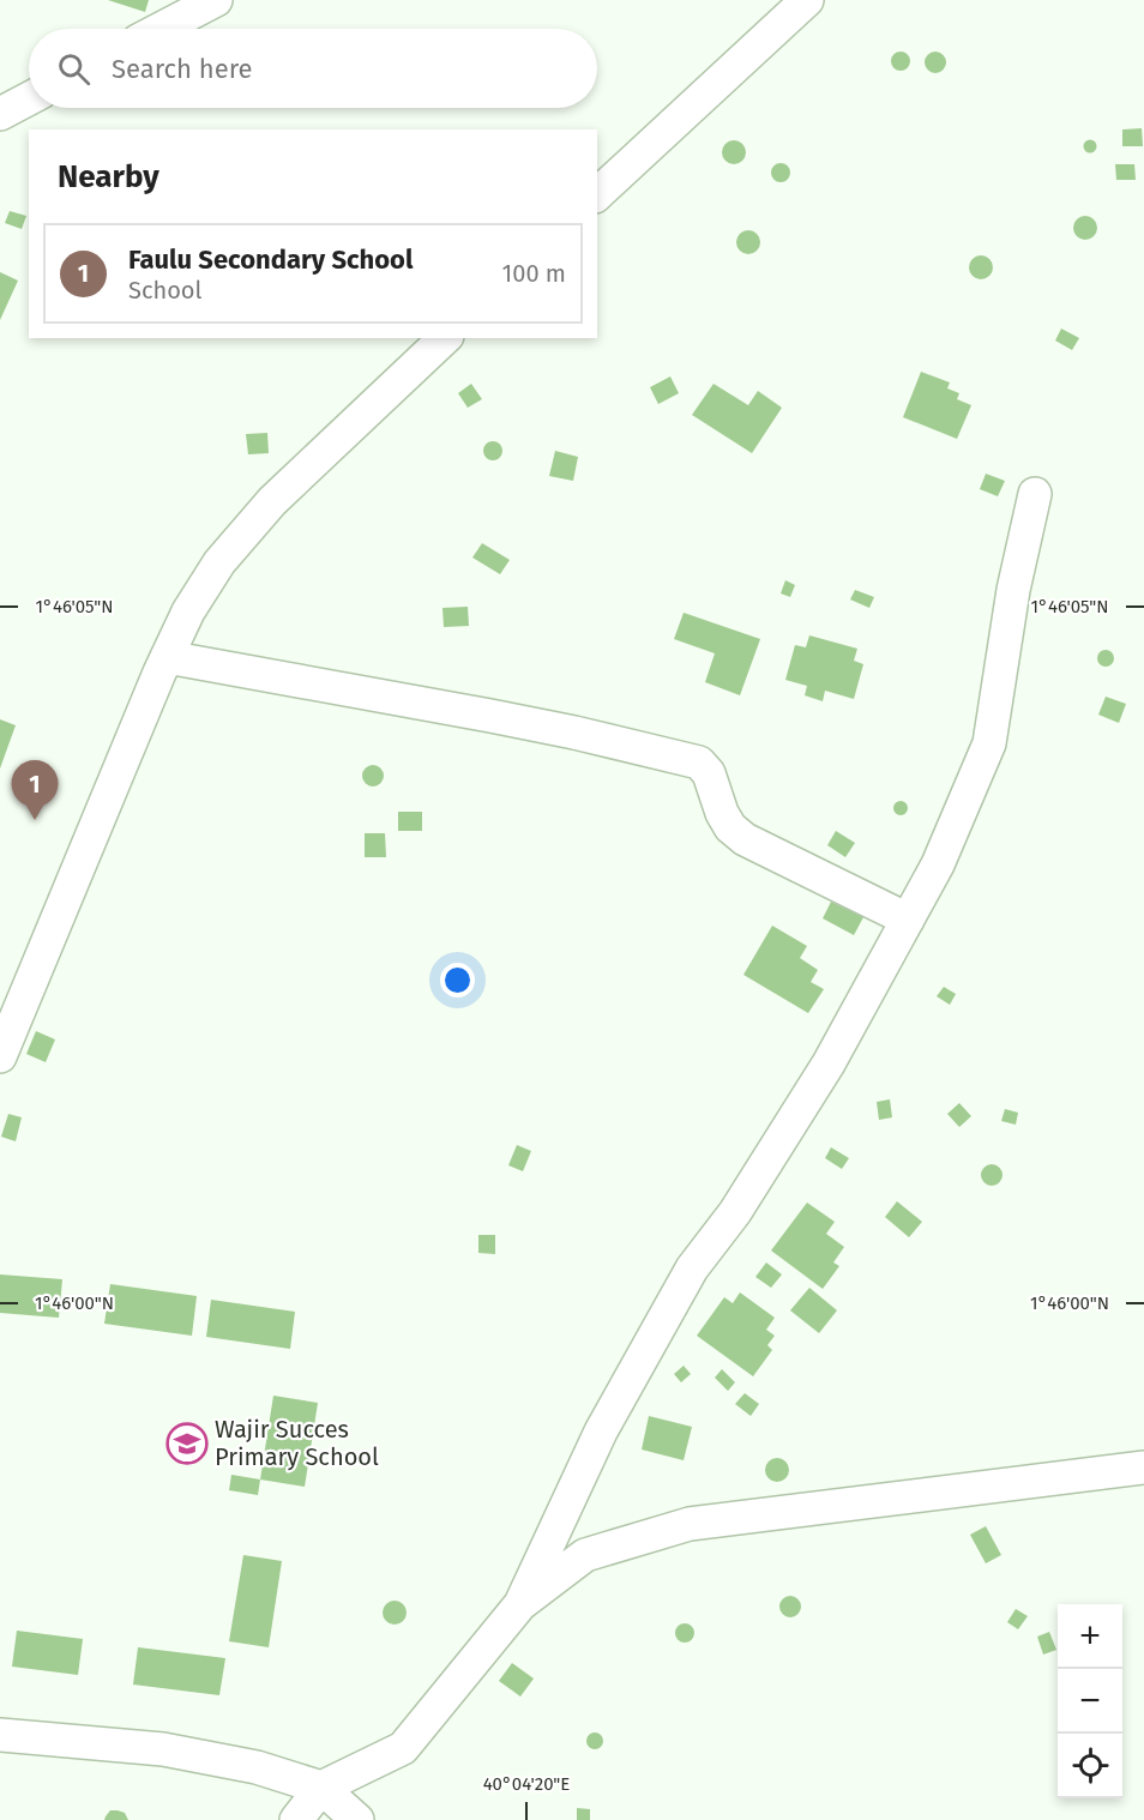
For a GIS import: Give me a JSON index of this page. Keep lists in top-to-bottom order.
{
  "places": {
    "school or university": ["Wajir Succes Primary School"]
  },
  "page": {
    "search": "Search here",
    "heading": "Nearby",
    "list": [
      {
        "mark": "1",
        "name": "Faulu Secondary School",
        "note": "School",
        "value": "100 m"
      }
    ],
    "pins": "1",
    "map_buttons": ["+", "−"]
  },
  "coordinates": ["1°46'05\"N", "1°46'00\"N", "40°04'20\"E"]
}
